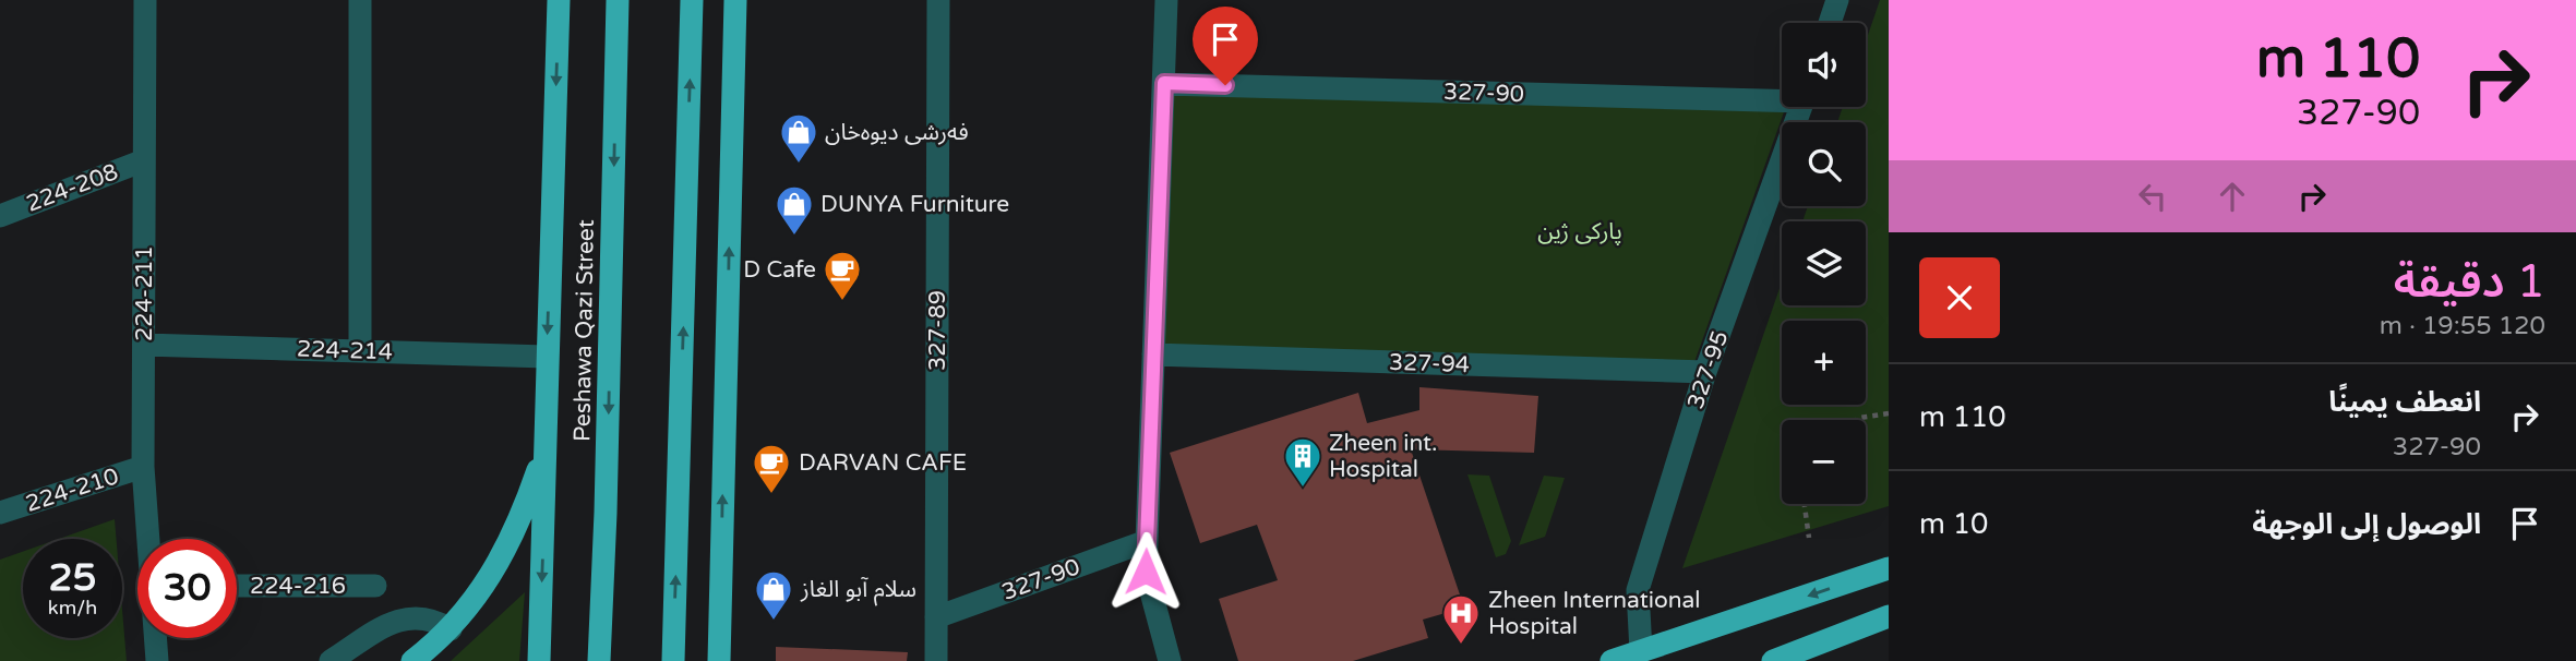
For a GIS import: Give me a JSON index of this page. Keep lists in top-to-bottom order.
{
  "streets": {
    "highway": ["Peshawa Qazi Street"],
    "street": [
      "327-90",
      "224-208",
      "224-211",
      "327-89",
      "224-214",
      "327-94",
      "327-95",
      "224-210",
      "224-216"
    ]
  },
  "crossings": [
    ["327-90", "327-89"],
    ["224-208", "224-211"],
    ["224-211", "224-214"],
    ["224-211", "224-210"],
    ["327-94", "327-95"]
  ],
  "parks": ["پارکی ژین"],
  "places": {
    "shop": ["فەرشی دیوەخان", "DUNYA Furniture", "سلام آبو الغاز"],
    "cafe": ["D Cafe", "DARVAN CAFE"],
    "building": ["Zheen int. Hospital"],
    "hospital": ["Zheen International Hospital"]
  },
  "page": {
    "turn": ["110 m", "327-90"],
    "map_buttons": ["+", "−"],
    "heading": ["1 دقيقة", "120 m · 19:55"],
    "list": [
      {
        "name": "انعطف يمينًا",
        "note": "327-90",
        "value": "110 m"
      },
      {
        "name": "الوصول إلى الوجهة",
        "value": "10 m"
      }
    ],
    "speed": "25 km/h",
    "limit": "30"
  }
}
